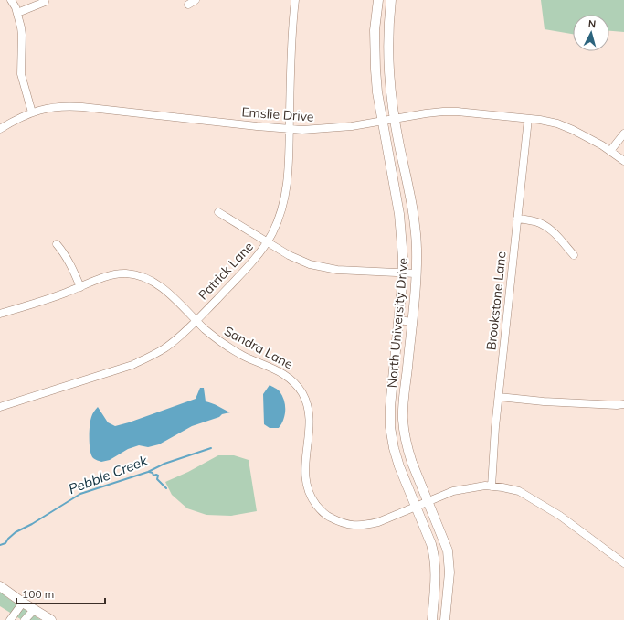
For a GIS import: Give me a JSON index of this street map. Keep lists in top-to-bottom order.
{
  "streets": {
    "street": [
      "Emslie Drive",
      "Patrick Lane",
      "Brookstone Lane",
      "North University Drive",
      "Sandra Lane"
    ]
  },
  "crossings": [
    ["Emslie Drive", "Patrick Lane"],
    ["Emslie Drive", "Brookstone Lane"],
    ["Emslie Drive", "North University Drive"],
    ["Patrick Lane", "Sandra Lane"],
    ["Brookstone Lane", "Sandra Lane"],
    ["North University Drive", "Sandra Lane"]
  ],
  "water": ["Pebble Creek"],
  "scale_bar": "100 m",
  "north": "top"
}
